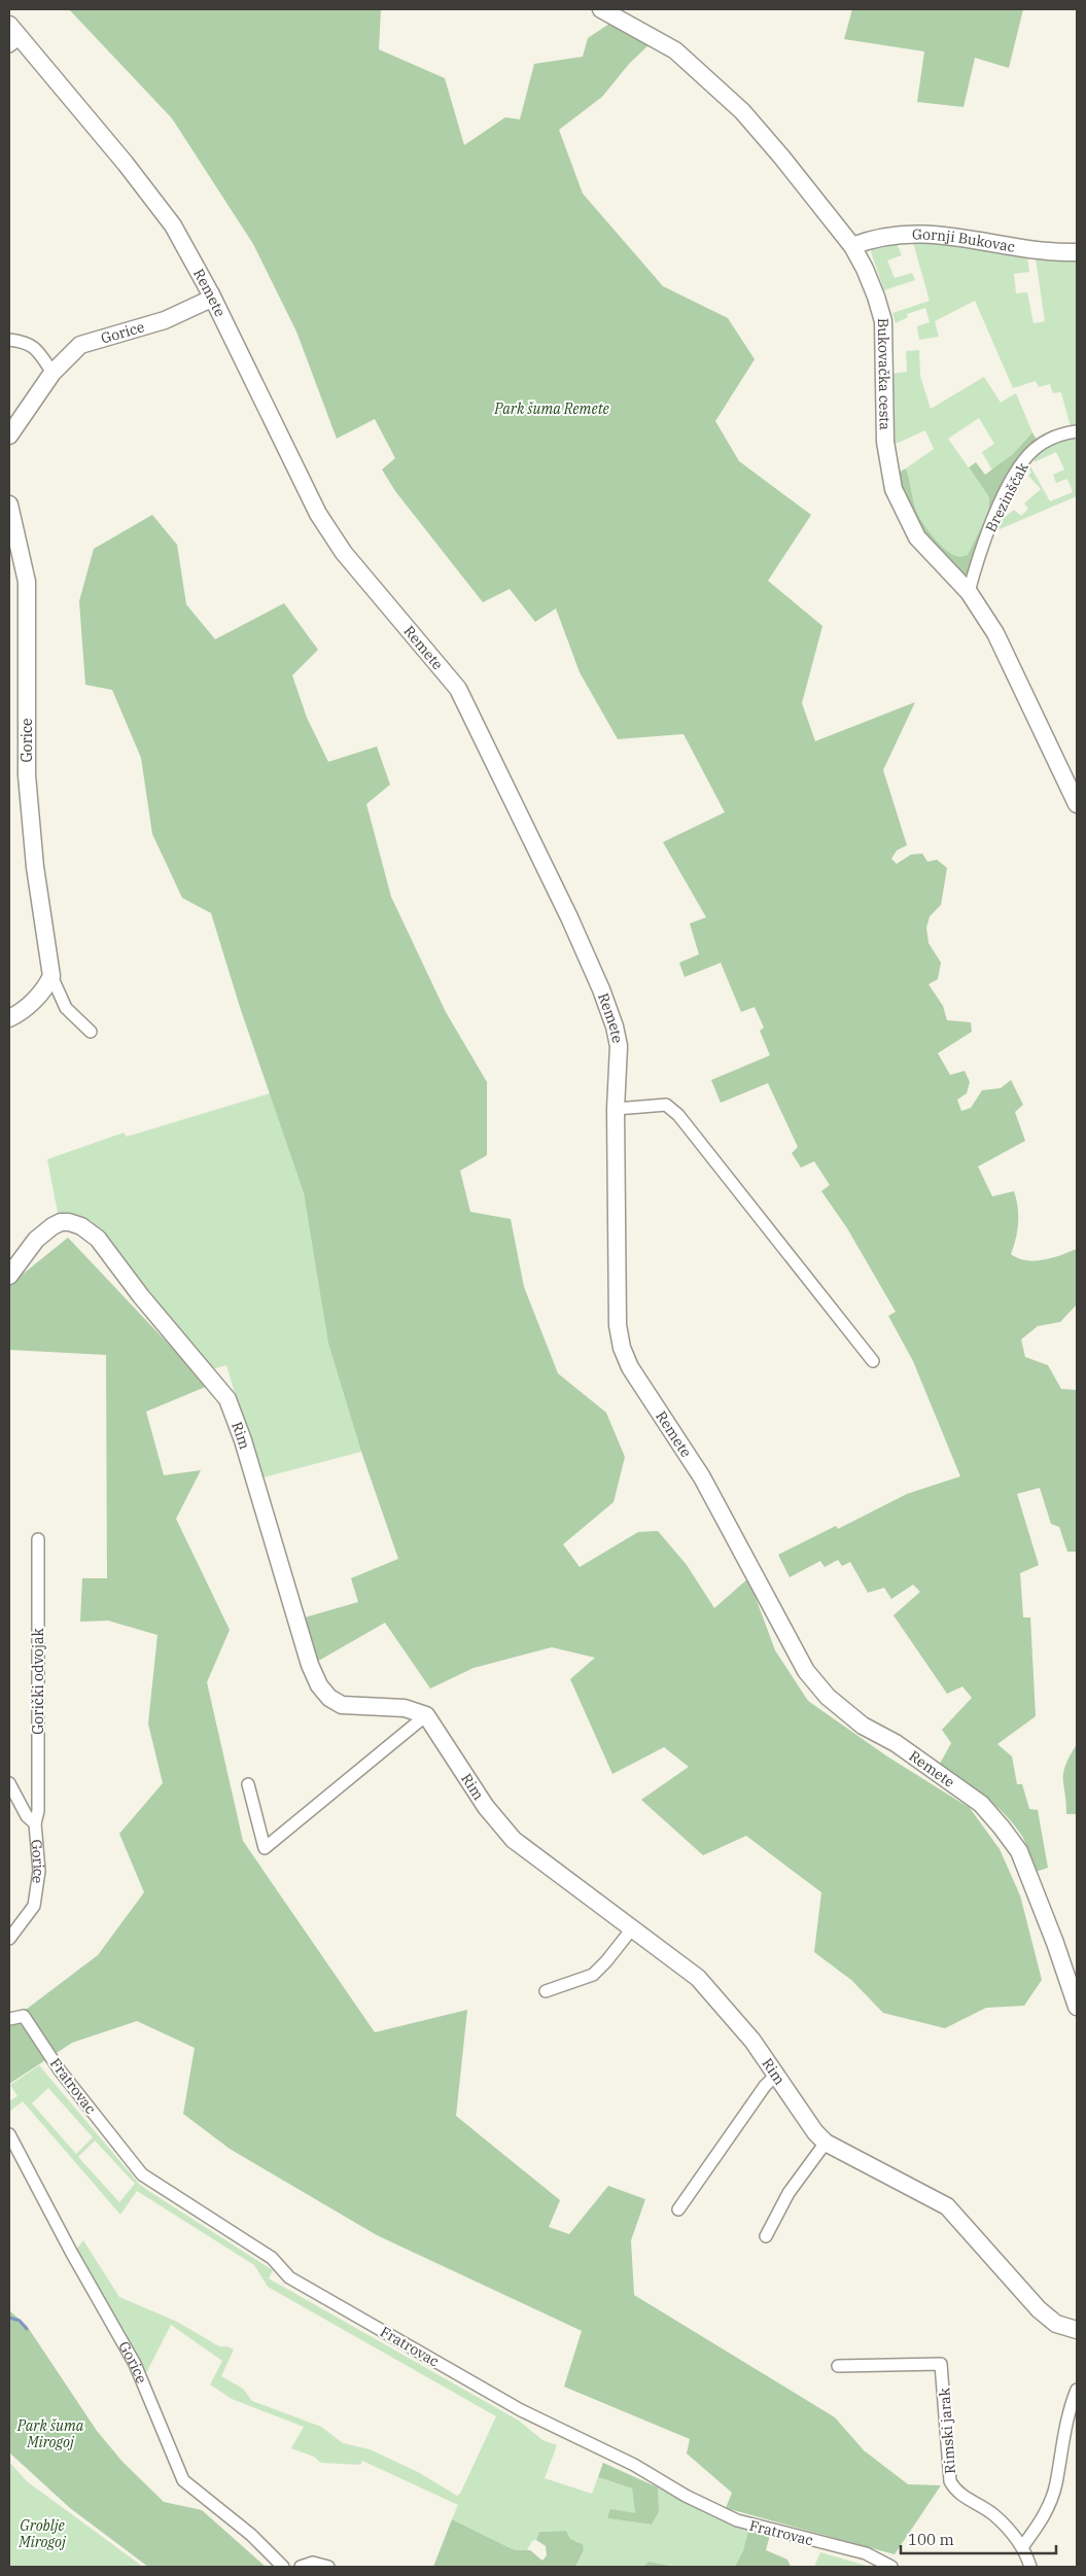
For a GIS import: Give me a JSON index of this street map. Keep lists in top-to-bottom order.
{
  "streets": {
    "street": [
      "Gornji Bukovac",
      "Remete",
      "Gorice",
      "Bukovačka cesta",
      "Brezinščak",
      "Rim",
      "Gorički odvojak",
      "Fratrovac",
      "Rimski jarak"
    ]
  },
  "crossings": [
    ["Gornji Bukovac", "Bukovačka cesta"],
    ["Remete", "Gorice"],
    ["Gorice", "Gorički odvojak"],
    ["Bukovačka cesta", "Brezinščak"]
  ],
  "parks": ["Park šuma Remete", "Park šuma Mirogoj", "Groblje Mirogoj"],
  "scale_bar": "100 m"
}
